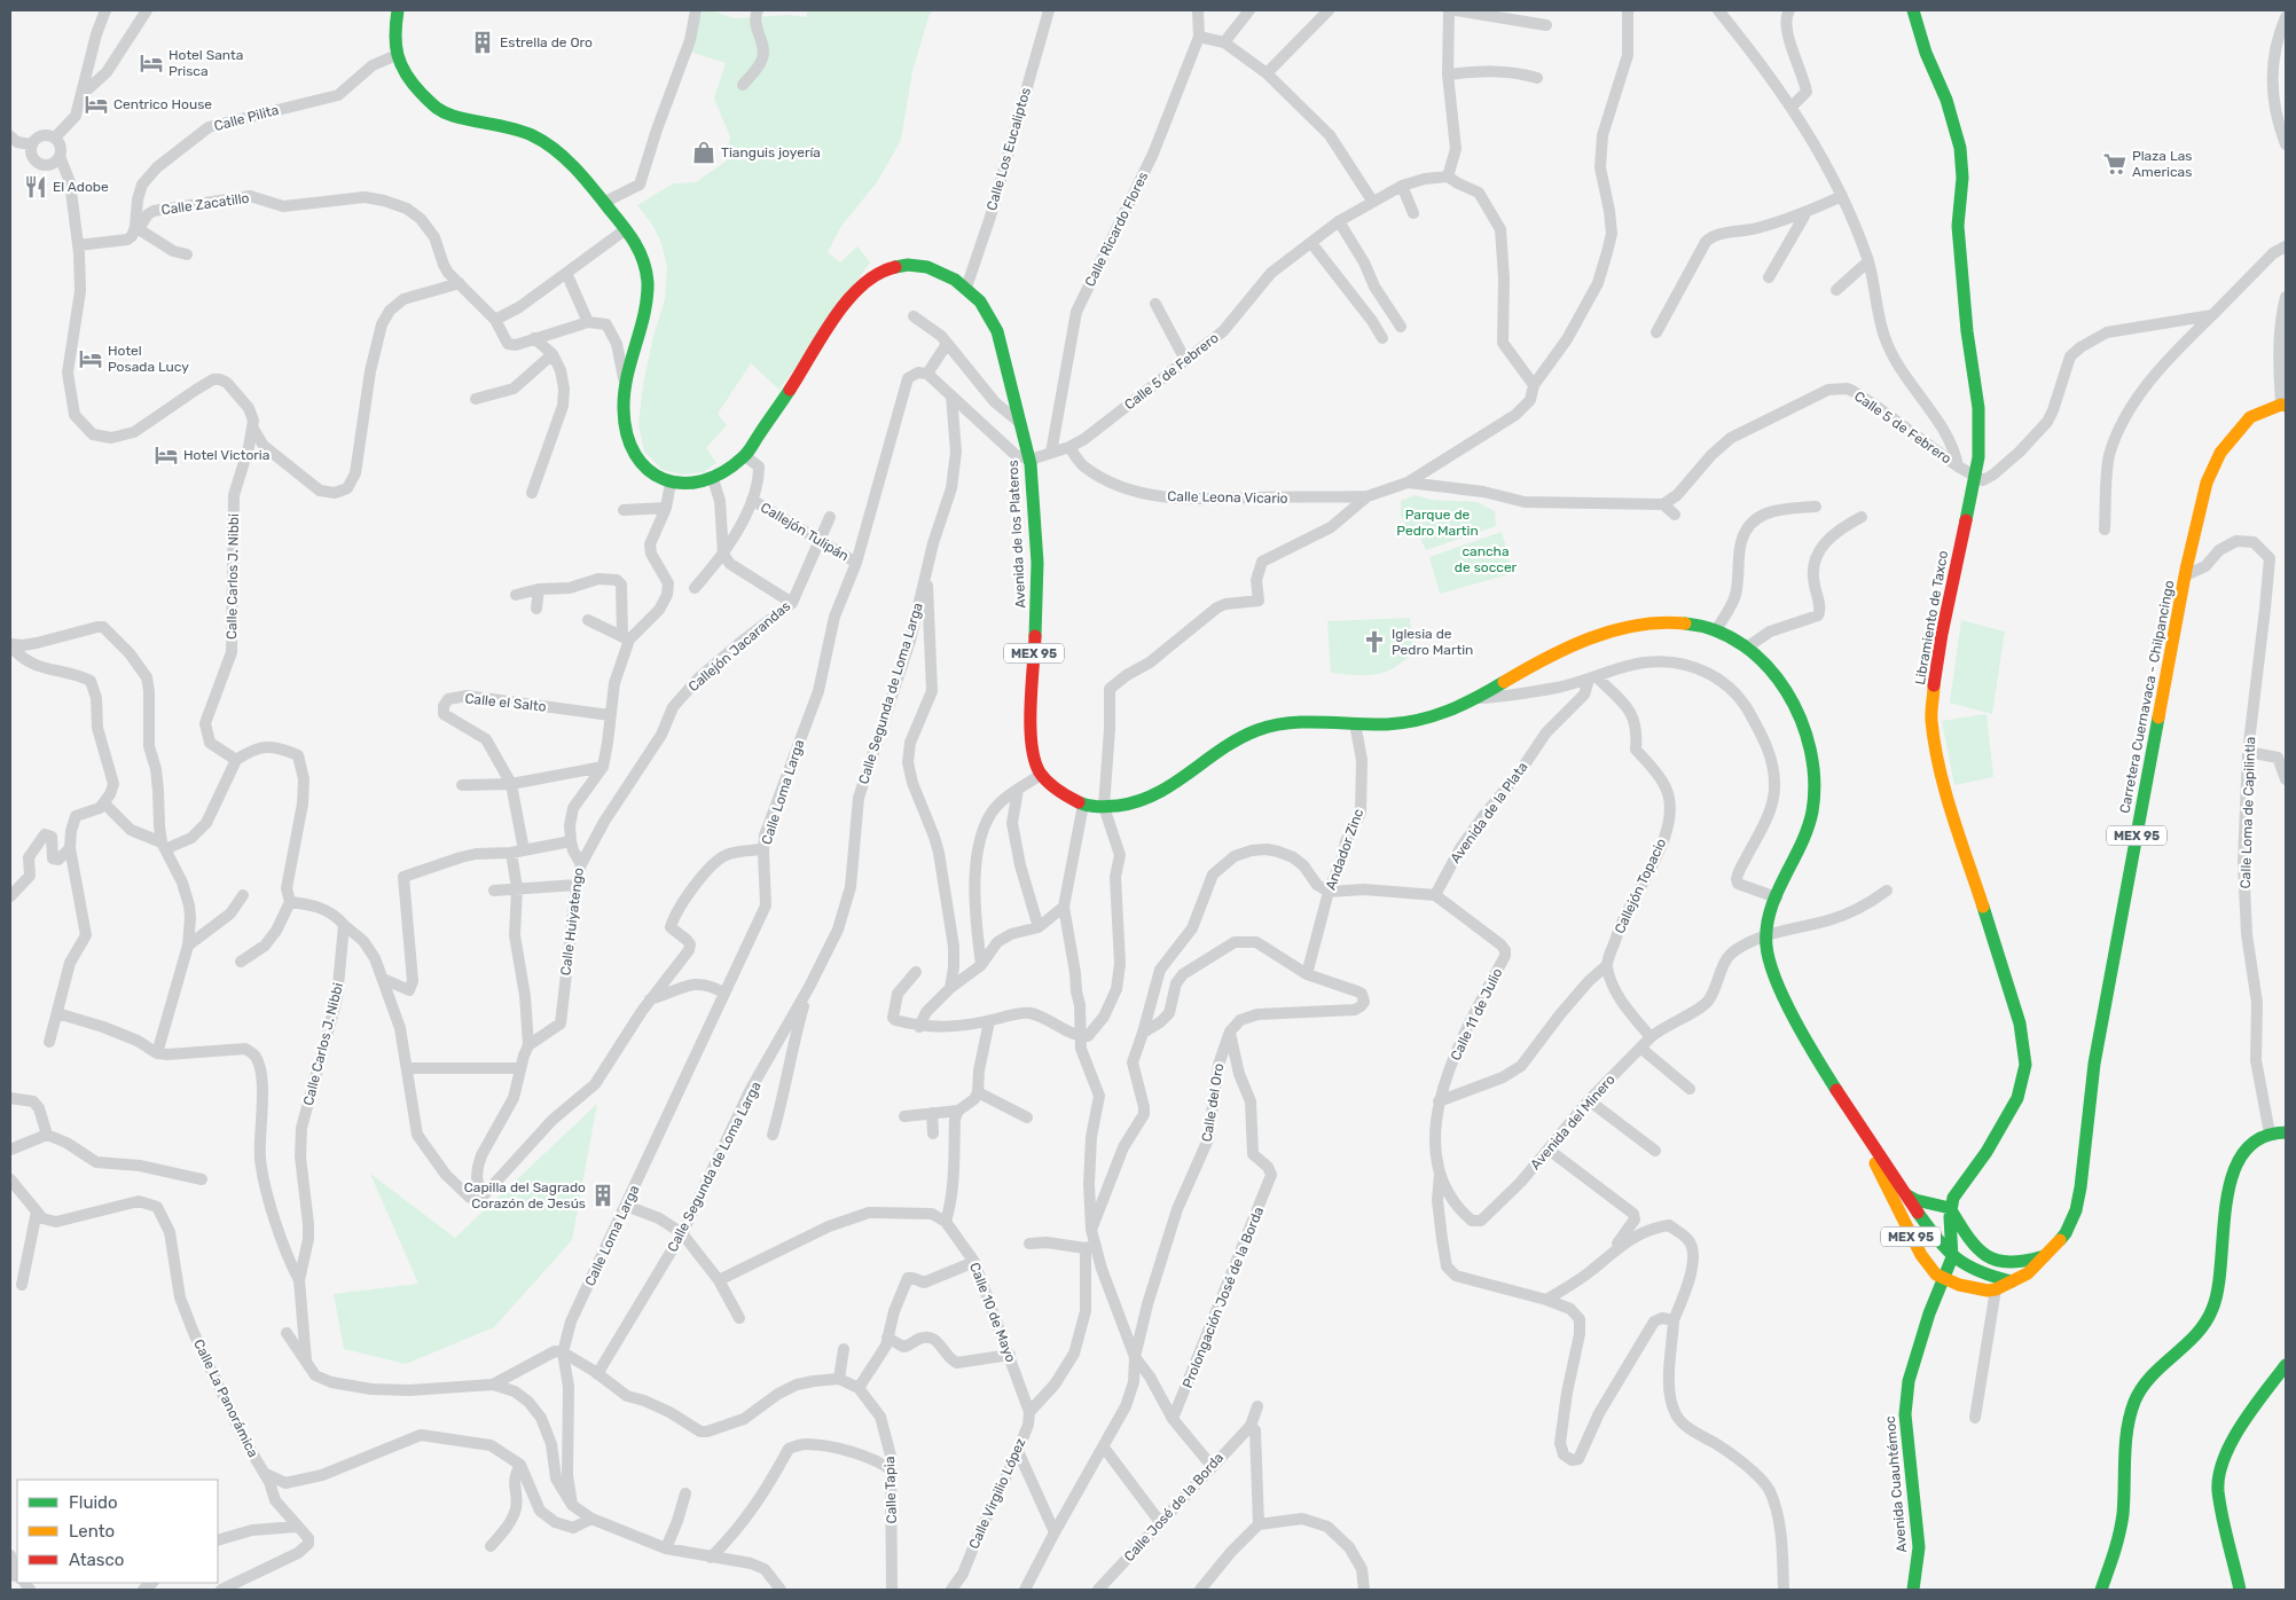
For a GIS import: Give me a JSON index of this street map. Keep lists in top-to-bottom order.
{
  "streets": {
    "main road": [
      "Avenida de los Plateros",
      "Libramiento de Taxco",
      "MEX 95",
      "Carretera Cuernavaca - Chilpancingo",
      "Avenida Cuauhtémoc"
    ],
    "street": [
      "Calle Pilita",
      "Calle Los Eucaliptos",
      "Calle Zacatillo",
      "Calle Ricardo Flores",
      "Calle 5 de Febrero",
      "Calle Leona Vicario",
      "Callejón Tulipán",
      "Calle Carlos J. Nibbi",
      "Callejón Jacarandas",
      "Calle Segunda de Loma Larga",
      "Calle el Salto",
      "Calle Loma Larga",
      "Avenida de la Plata",
      "Calle Loma de Capilintla",
      "Andador Zinc",
      "Callejón Topacio",
      "Calle Huiyatengo",
      "Calle 11 de Julio",
      "Calle del Oro",
      "Avenida del Minero",
      "Prolongación José de la Borda",
      "Calle 10 de Mayo",
      "Calle La Panorámica",
      "Calle Tapia",
      "Calle Virgilio López",
      "Calle José de la Borda"
    ]
  },
  "crossings": [
    ["Calle Pilita", "Calle Zacatillo"],
    ["Calle Los Eucaliptos", "Avenida de los Plateros"],
    ["Calle Ricardo Flores", "Calle 5 de Febrero"],
    ["Calle 5 de Febrero", "Calle Leona Vicario"],
    ["Calle 5 de Febrero", "Avenida de los Plateros"],
    ["Calle 5 de Febrero", "Libramiento de Taxco"],
    ["Callejón Tulipán", "Callejón Jacarandas"],
    ["Callejón Tulipán", "Calle Loma Larga"],
    ["Avenida de los Plateros", "MEX 95"],
    ["Avenida de los Plateros", "Calle Huiyatengo"],
    ["Callejón Jacarandas", "Calle Huiyatengo"],
    ["MEX 95", "Carretera Cuernavaca - Chilpancingo"],
    ["MEX 95", "Andador Zinc"],
    ["MEX 95", "Avenida del Minero"],
    ["MEX 95", "Avenida Cuauhtémoc"],
    ["Carretera Cuernavaca - Chilpancingo", "Calle Loma de Capilintla"],
    ["Calle el Salto", "Calle Huiyatengo"],
    ["Avenida de la Plata", "Callejón Topacio"],
    ["Avenida de la Plata", "Calle 11 de Julio"],
    ["Calle 11 de Julio", "Avenida del Minero"],
    ["Calle del Oro", "Prolongación José de la Borda"],
    ["Calle 10 de Mayo", "Calle Virgilio López"]
  ],
  "parks": ["Parque de Pedro Martin", "cancha de soccer"],
  "places": {
    "building": ["Estrella de Oro", "Capilla del Sagrado Corazón de Jesús"],
    "hotel": [
      "Hotel Santa Prisca",
      "Centrico House",
      "Hotel Posada Lucy",
      "Hotel Victoria"
    ],
    "shop": ["Tianguis joyería"],
    "supermarket": ["Plaza Las Americas"],
    "restaurant": ["El Adobe"],
    "church": ["Iglesia de Pedro Martin"]
  },
  "legend": ["Fluido", "Lento", "Atasco"]
}
